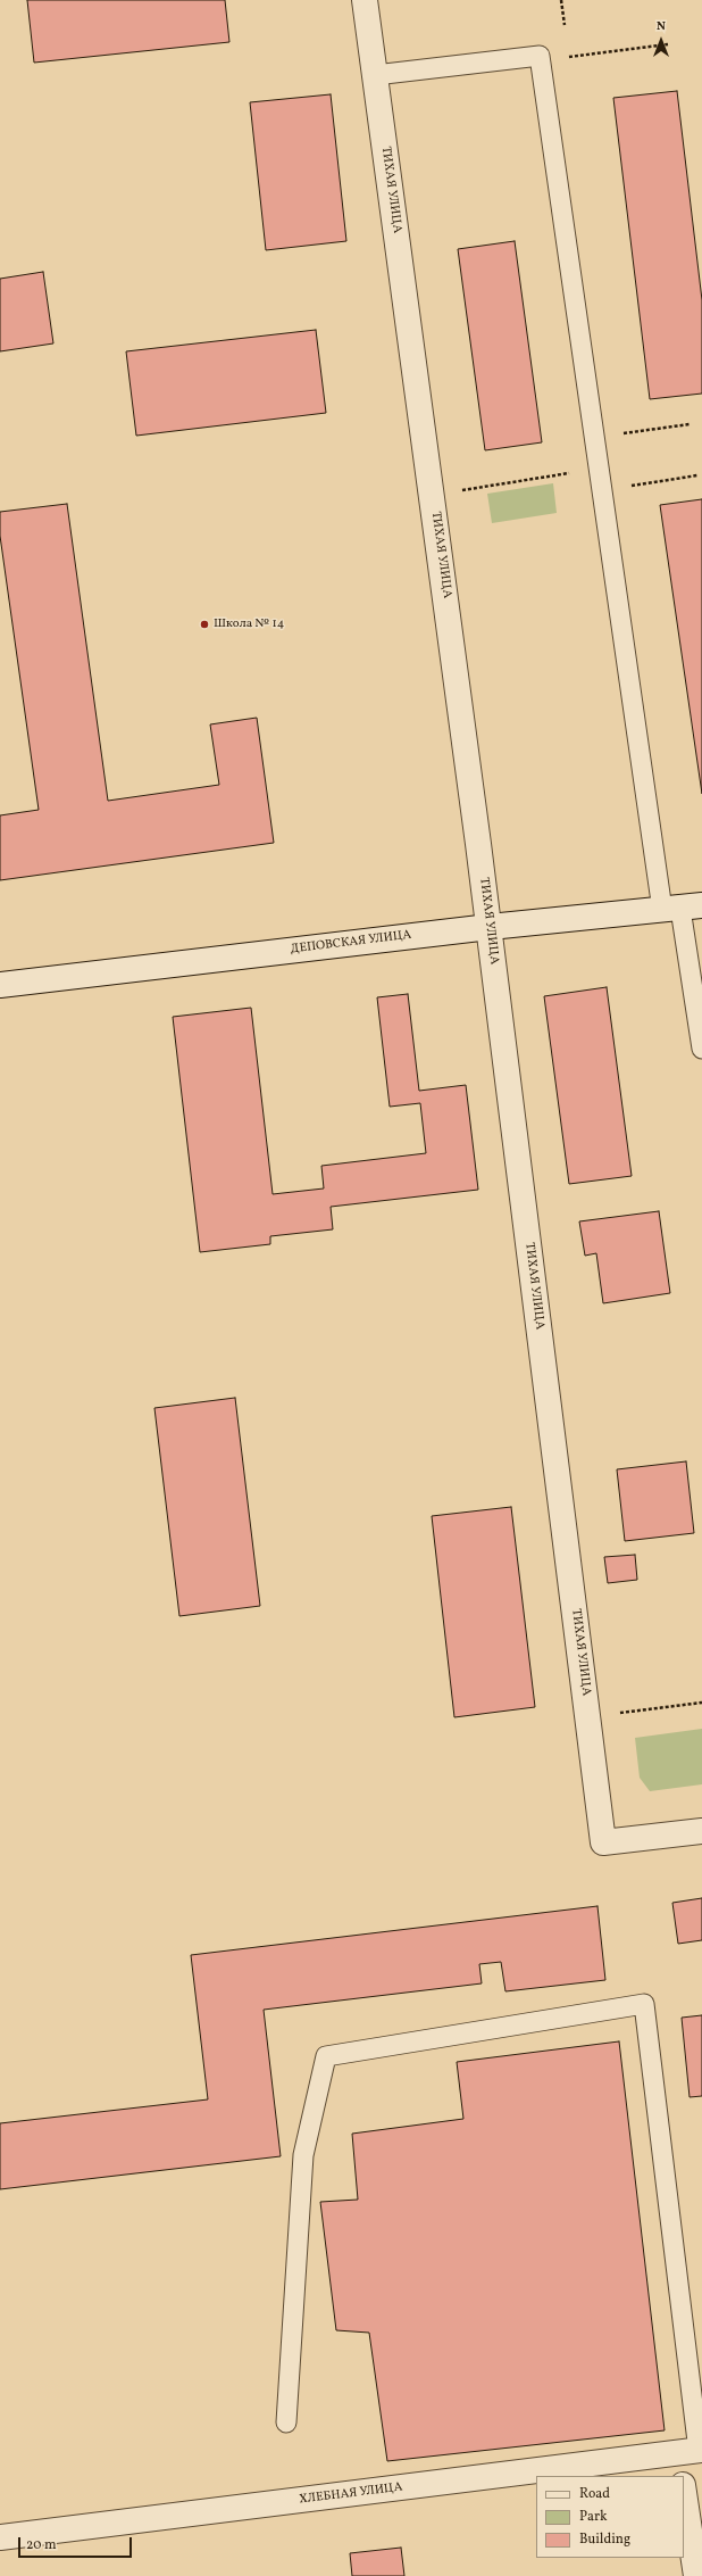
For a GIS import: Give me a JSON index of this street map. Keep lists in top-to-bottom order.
{
  "streets": {
    "street": ["ТИХАЯ УЛИЦА", "ДЕПОВСКАЯ УЛИЦА", "ХЛЕБНАЯ УЛИЦА"]
  },
  "crossings": [
    ["ТИХАЯ УЛИЦА", "ДЕПОВСКАЯ УЛИЦА"]
  ],
  "places": ["Школа № 14"],
  "legend": ["Road", "Park", "Building"],
  "scale_bar": "20 m",
  "north": "top"
}
